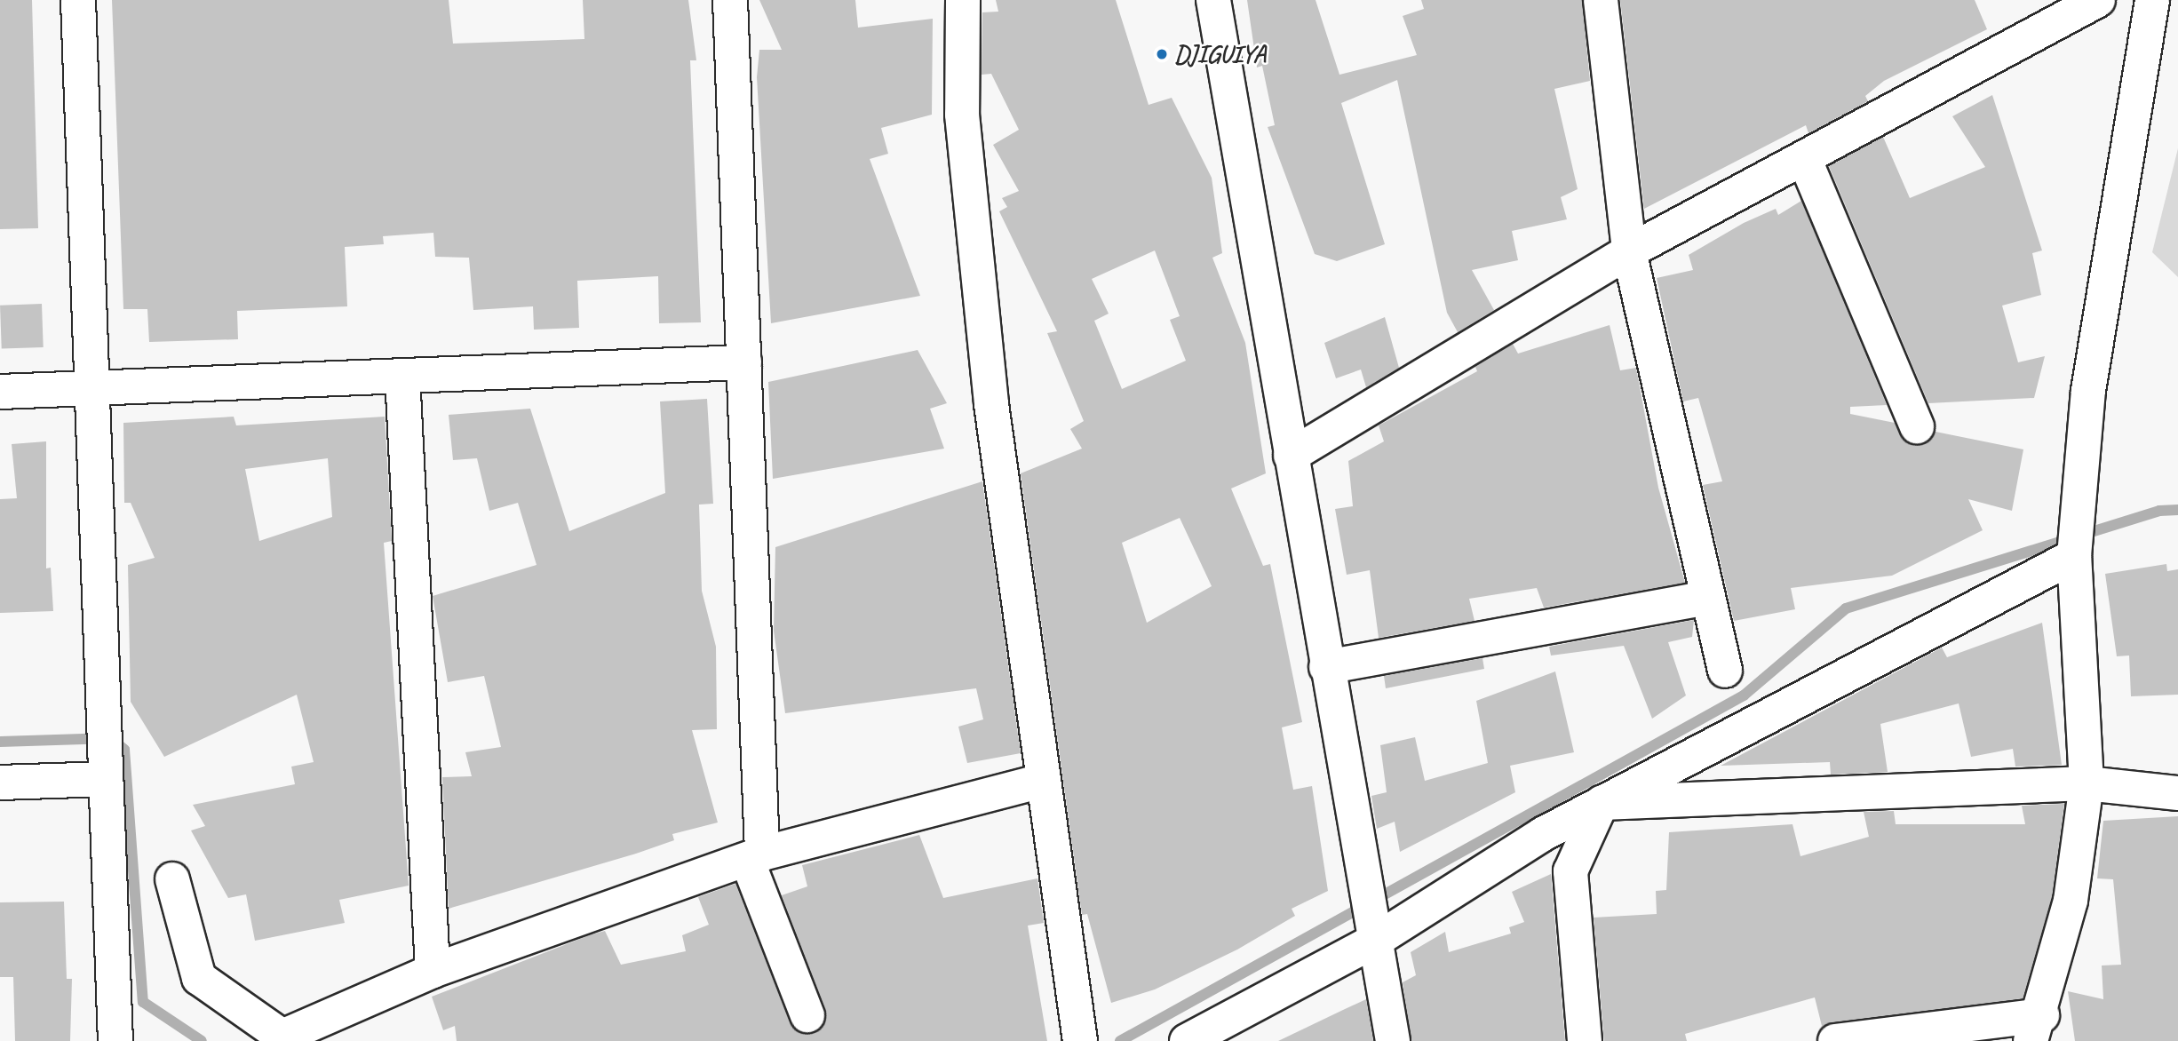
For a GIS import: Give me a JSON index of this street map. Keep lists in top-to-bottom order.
{
  "places": ["DJIGUIYA"]
}
